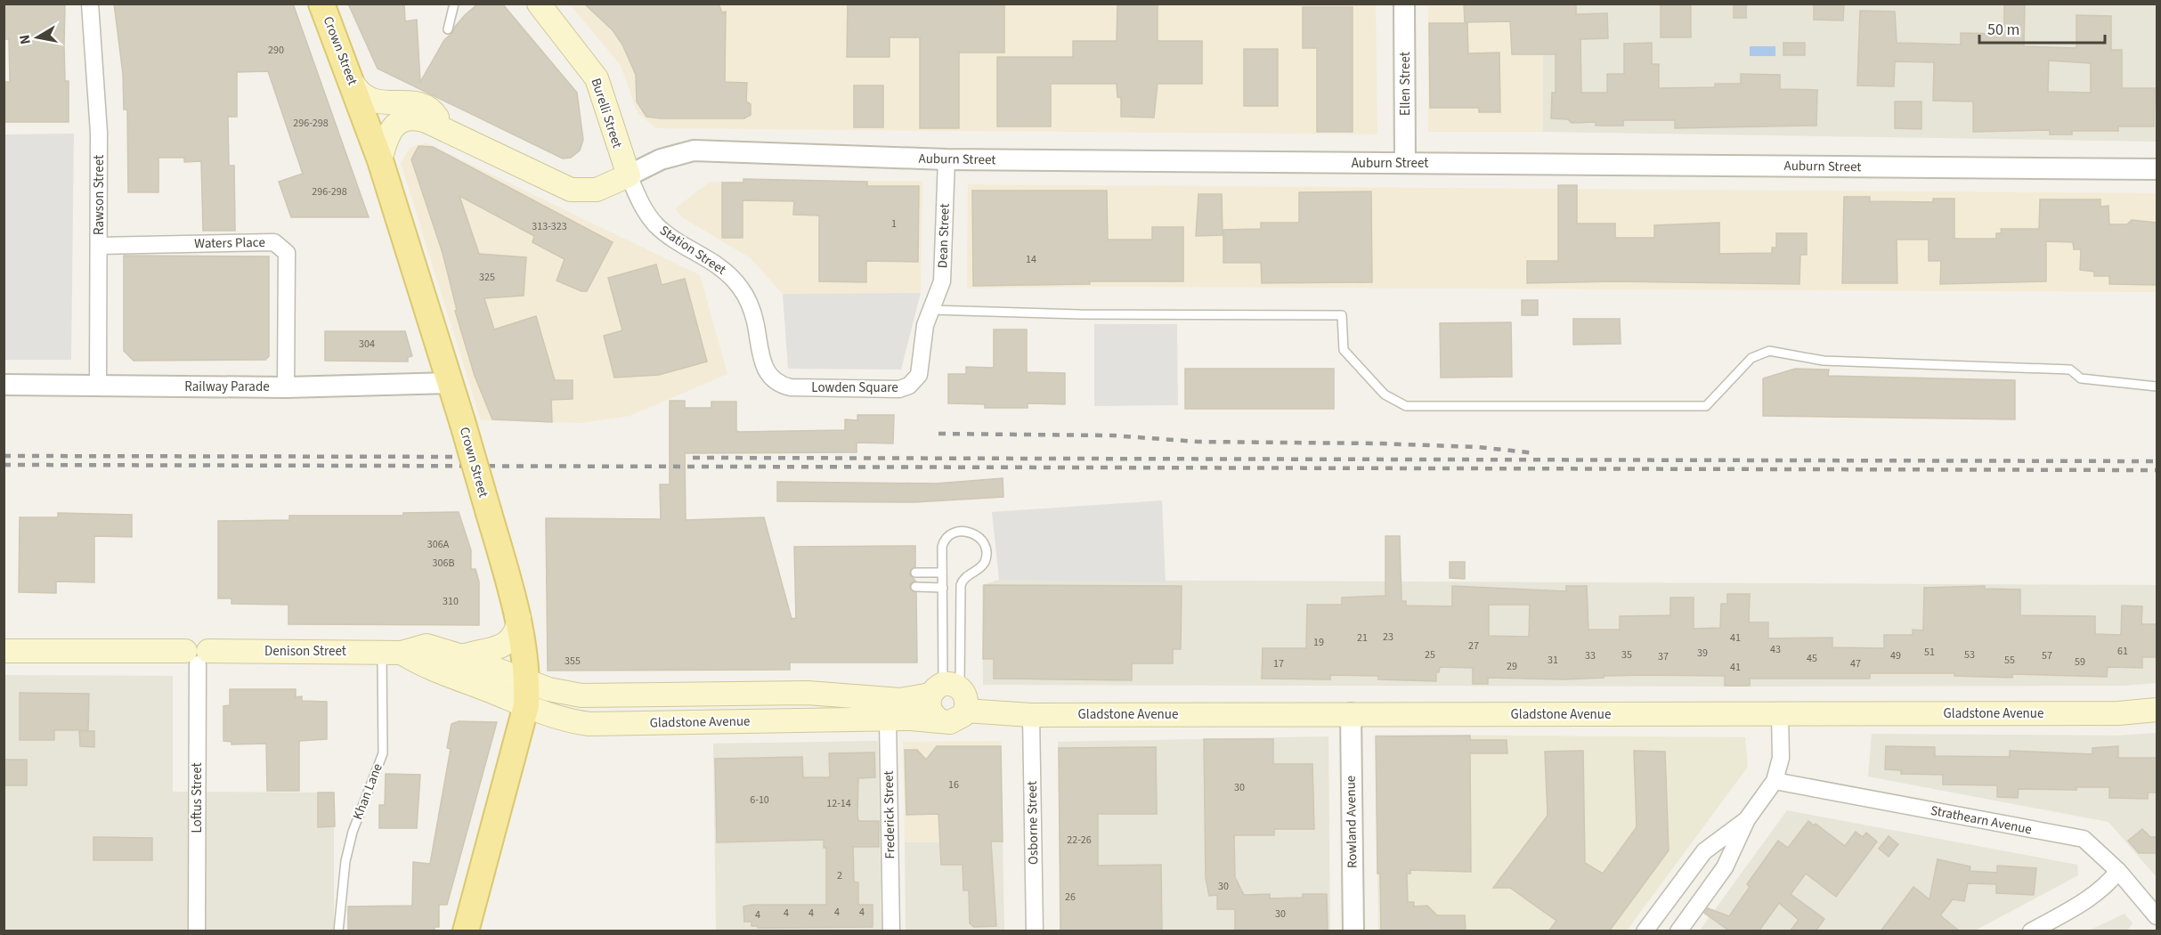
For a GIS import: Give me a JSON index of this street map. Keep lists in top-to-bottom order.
{
  "streets": {
    "main road": [
      "Crown Street",
      "Burelli Street",
      "Denison Street",
      "Gladstone Avenue"
    ],
    "street": [
      "Ellen Street",
      "Auburn Street",
      "Rawson Street",
      "Dean Street",
      "Waters Place",
      "Station Street",
      "Railway Parade",
      "Lowden Square",
      "Loftus Street",
      "Frederick Street",
      "Strathearn Avenue",
      "Rowland Avenue",
      "Osborne Street"
    ],
    "lane": ["Khan Lane"]
  },
  "crossings": [
    ["Crown Street", "Railway Parade"],
    ["Crown Street", "Denison Street"],
    ["Crown Street", "Gladstone Avenue"],
    ["Ellen Street", "Auburn Street"],
    ["Burelli Street", "Auburn Street"],
    ["Burelli Street", "Station Street"],
    ["Auburn Street", "Dean Street"],
    ["Auburn Street", "Station Street"],
    ["Rawson Street", "Waters Place"],
    ["Rawson Street", "Railway Parade"],
    ["Dean Street", "Lowden Square"],
    ["Waters Place", "Railway Parade"],
    ["Station Street", "Lowden Square"],
    ["Denison Street", "Gladstone Avenue"],
    ["Denison Street", "Khan Lane"],
    ["Denison Street", "Loftus Street"],
    ["Gladstone Avenue", "Frederick Street"],
    ["Gladstone Avenue", "Rowland Avenue"],
    ["Gladstone Avenue", "Osborne Street"]
  ],
  "house_numbers": [
    "290",
    "296-298",
    "296-298",
    "1",
    "313-323",
    "14",
    "325",
    "304",
    "306A",
    "306B",
    "310",
    "23",
    "21",
    "41",
    "19",
    "27",
    "43",
    "61",
    "51",
    "39",
    "25",
    "35",
    "53",
    "33",
    "49",
    "57",
    "37",
    "45",
    "31",
    "55",
    "355",
    "59",
    "17",
    "47",
    "29",
    "41",
    "16",
    "30",
    "6-10",
    "12-14",
    "22-26",
    "2",
    "30",
    "26",
    "4",
    "4",
    "4",
    "4",
    "30",
    "4"
  ],
  "scale_bar": "50 m",
  "north": "left"
}
